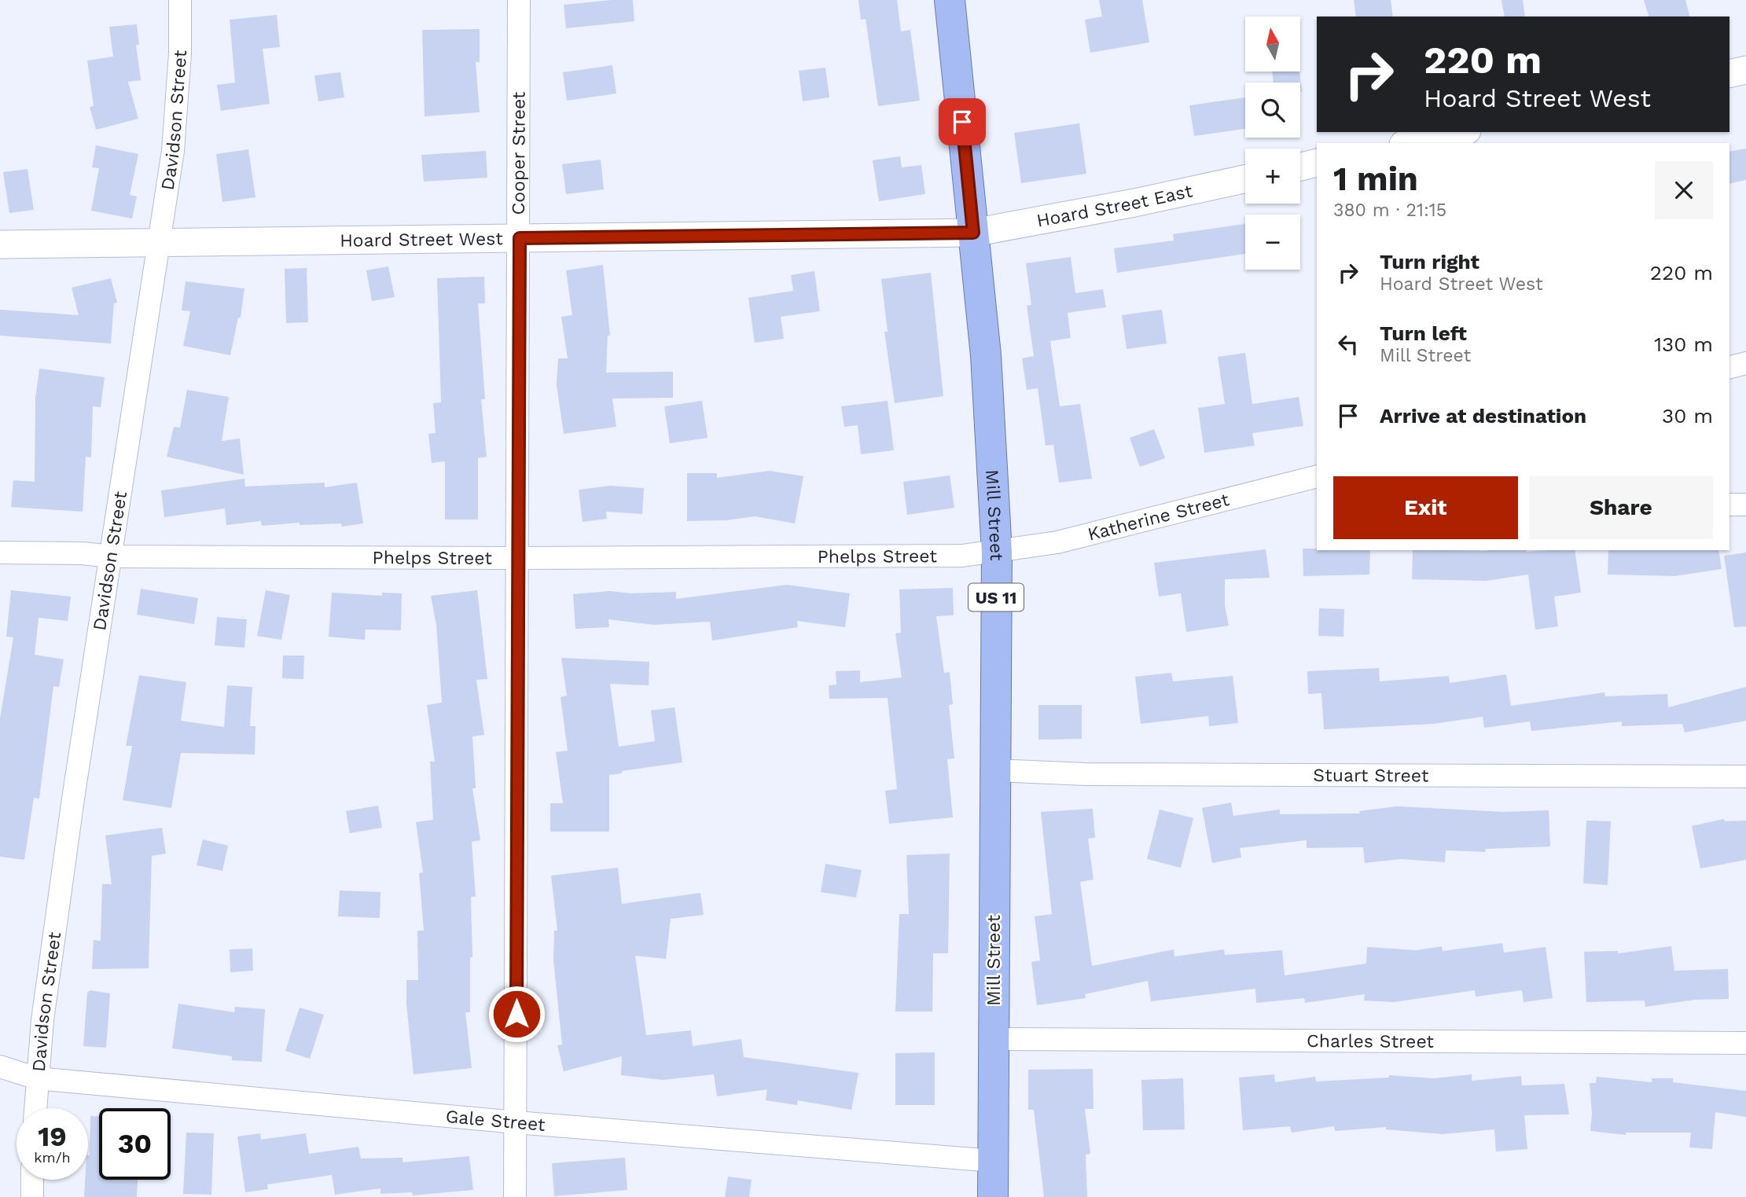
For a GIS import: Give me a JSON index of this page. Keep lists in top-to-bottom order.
{
  "streets": {
    "highway": ["Mill Street", "US 11"],
    "street": [
      "Davidson Street",
      "Cooper Street",
      "Hoard Street East",
      "Hoard Street West",
      "Katherine Street",
      "Phelps Street",
      "Stuart Street",
      "Charles Street",
      "Gale Street"
    ]
  },
  "crossings": [
    ["Davidson Street", "Hoard Street West"],
    ["Davidson Street", "Phelps Street"],
    ["Davidson Street", "Gale Street"],
    ["Cooper Street", "Hoard Street West"],
    ["Cooper Street", "Phelps Street"],
    ["Cooper Street", "Gale Street"],
    ["Hoard Street East", "Hoard Street West"],
    ["Hoard Street East", "Mill Street"],
    ["Hoard Street West", "Mill Street"],
    ["Mill Street", "Katherine Street"],
    ["Mill Street", "Phelps Street"],
    ["Mill Street", "Stuart Street"],
    ["Mill Street", "Charles Street"],
    ["Mill Street", "Gale Street"],
    ["Katherine Street", "Phelps Street"]
  ],
  "north": "top",
  "page": {
    "map_buttons": ["+", "−"],
    "turn": ["220 m", "Hoard Street West"],
    "heading": ["1 min", "380 m · 21:15"],
    "list": [
      {
        "name": "Turn right",
        "note": "Hoard Street West",
        "value": "220 m"
      },
      {
        "name": "Turn left",
        "note": "Mill Street",
        "value": "130 m"
      },
      {
        "name": "Arrive at destination",
        "value": "30 m"
      }
    ],
    "buttons": ["Exit", "Share"],
    "speed": "19 km/h",
    "limit": "30"
  }
}
